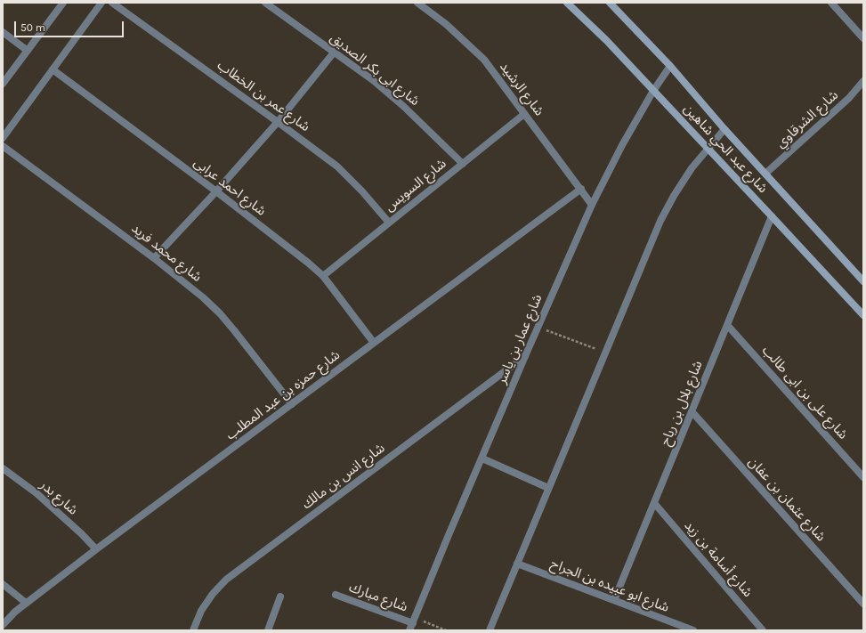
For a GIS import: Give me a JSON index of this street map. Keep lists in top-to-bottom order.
{
  "streets": {
    "main road": ["شارع عبد الحي شاهين"],
    "street": [
      "شارع ابى بكر الصديق",
      "شارع الرشيد",
      "شارع عمر بن الخطاب",
      "شارع الشرقاوي",
      "شارع السويس",
      "شارع احمد عرابى",
      "شارع محمد فريد",
      "شارع عمار بن ياسر",
      "شارع على بن ابى طالب",
      "شارع حمزه بن عبد المطلب",
      "شارع بلال بن رباح",
      "شارع انس بن مالك",
      "شارع بدر",
      "شارع عثمان بن عفان",
      "شارع أسامة بن زيد",
      "شارع ابو عبيده بن الجراح",
      "شارع مبارك"
    ]
  },
  "crossings": [
    ["شارع ابى بكر الصديق", "شارع السويس"],
    ["شارع الرشيد", "شارع السويس"],
    ["شارع الرشيد", "شارع عمار بن ياسر"],
    ["شارع الرشيد", "شارع حمزه بن عبد المطلب"],
    ["شارع عمر بن الخطاب", "شارع السويس"],
    ["شارع الشرقاوي", "شارع عبد الحي شاهين"],
    ["شارع عبد الحي شاهين", "شارع عمار بن ياسر"],
    ["شارع عبد الحي شاهين", "شارع بلال بن رباح"],
    ["شارع السويس", "شارع احمد عرابى"],
    ["شارع احمد عرابى", "شارع حمزه بن عبد المطلب"],
    ["شارع محمد فريد", "شارع حمزه بن عبد المطلب"],
    ["شارع عمار بن ياسر", "شارع انس بن مالك"],
    ["شارع عمار بن ياسر", "شارع مبارك"],
    ["شارع على بن ابى طالب", "شارع بلال بن رباح"],
    ["شارع حمزه بن عبد المطلب", "شارع بدر"],
    ["شارع بلال بن رباح", "شارع عثمان بن عفان"],
    ["شارع بلال بن رباح", "شارع أسامة بن زيد"],
    ["شارع بلال بن رباح", "شارع ابو عبيده بن الجراح"]
  ],
  "scale_bar": "50 m"
}
